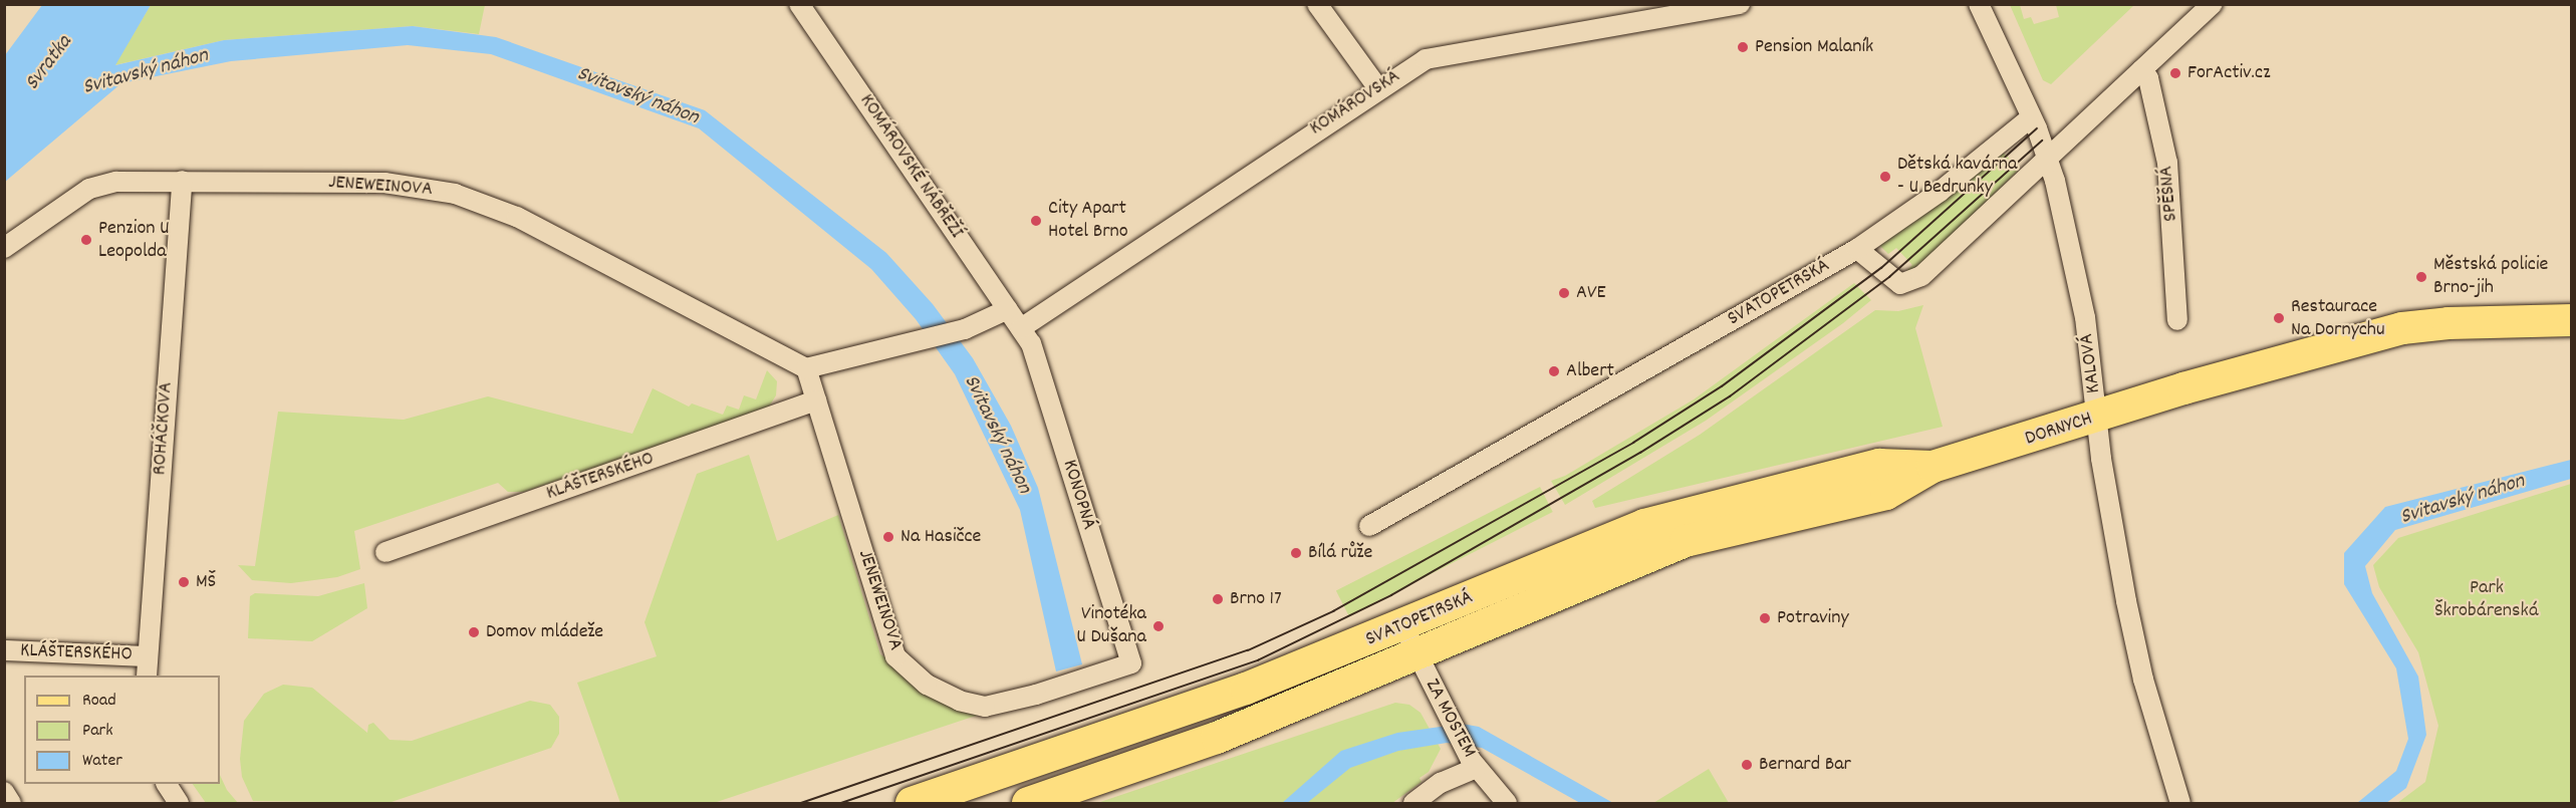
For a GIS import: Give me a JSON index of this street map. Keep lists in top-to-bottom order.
{
  "streets": {
    "main road": ["SVATOPETRSKÁ", "DORNYCH"],
    "street": [
      "KOMÁROVSKÁ",
      "KOMÁROVSKÉ NÁBŘEŽÍ",
      "JENEWEINOVA",
      "SPĚŠNÁ",
      "KALOVÁ",
      "ROHÁČKOVA",
      "KLÁŠTERSKÉHO",
      "KONOPNÁ",
      "ZA MOSTEM"
    ]
  },
  "crossings": [
    ["KOMÁROVSKÁ", "KOMÁROVSKÉ NÁBŘEŽÍ"],
    ["KOMÁROVSKÁ", "KONOPNÁ"],
    ["KOMÁROVSKÉ NÁBŘEŽÍ", "KONOPNÁ"],
    ["JENEWEINOVA", "ROHÁČKOVA"],
    ["JENEWEINOVA", "KLÁŠTERSKÉHO"],
    ["JENEWEINOVA", "KONOPNÁ"],
    ["SVATOPETRSKÁ", "KALOVÁ"],
    ["SVATOPETRSKÁ", "DORNYCH"],
    ["SVATOPETRSKÁ", "ZA MOSTEM"],
    ["KALOVÁ", "DORNYCH"],
    ["ROHÁČKOVA", "KLÁŠTERSKÉHO"]
  ],
  "water": ["Svratka", "Svitavský náhon"],
  "parks": ["Park Škrobárenská"],
  "places": [
    "Pension Malaník",
    "ForActiv.cz",
    "Dětská kavárna - U Bedrunky",
    "City Apart Hotel Brno",
    "Penzion U Leopolda",
    "Městská policie Brno-jih",
    "AVE",
    "Restaurace Na Dornychu",
    "Albert",
    "Na Hasičce",
    "Bílá růže",
    "MŠ",
    "Brno 17",
    "Potraviny",
    "Vinotéka U Dušana",
    "Domov mládeže",
    "Bernard Bar"
  ],
  "legend": ["Road", "Park", "Water"]
}
